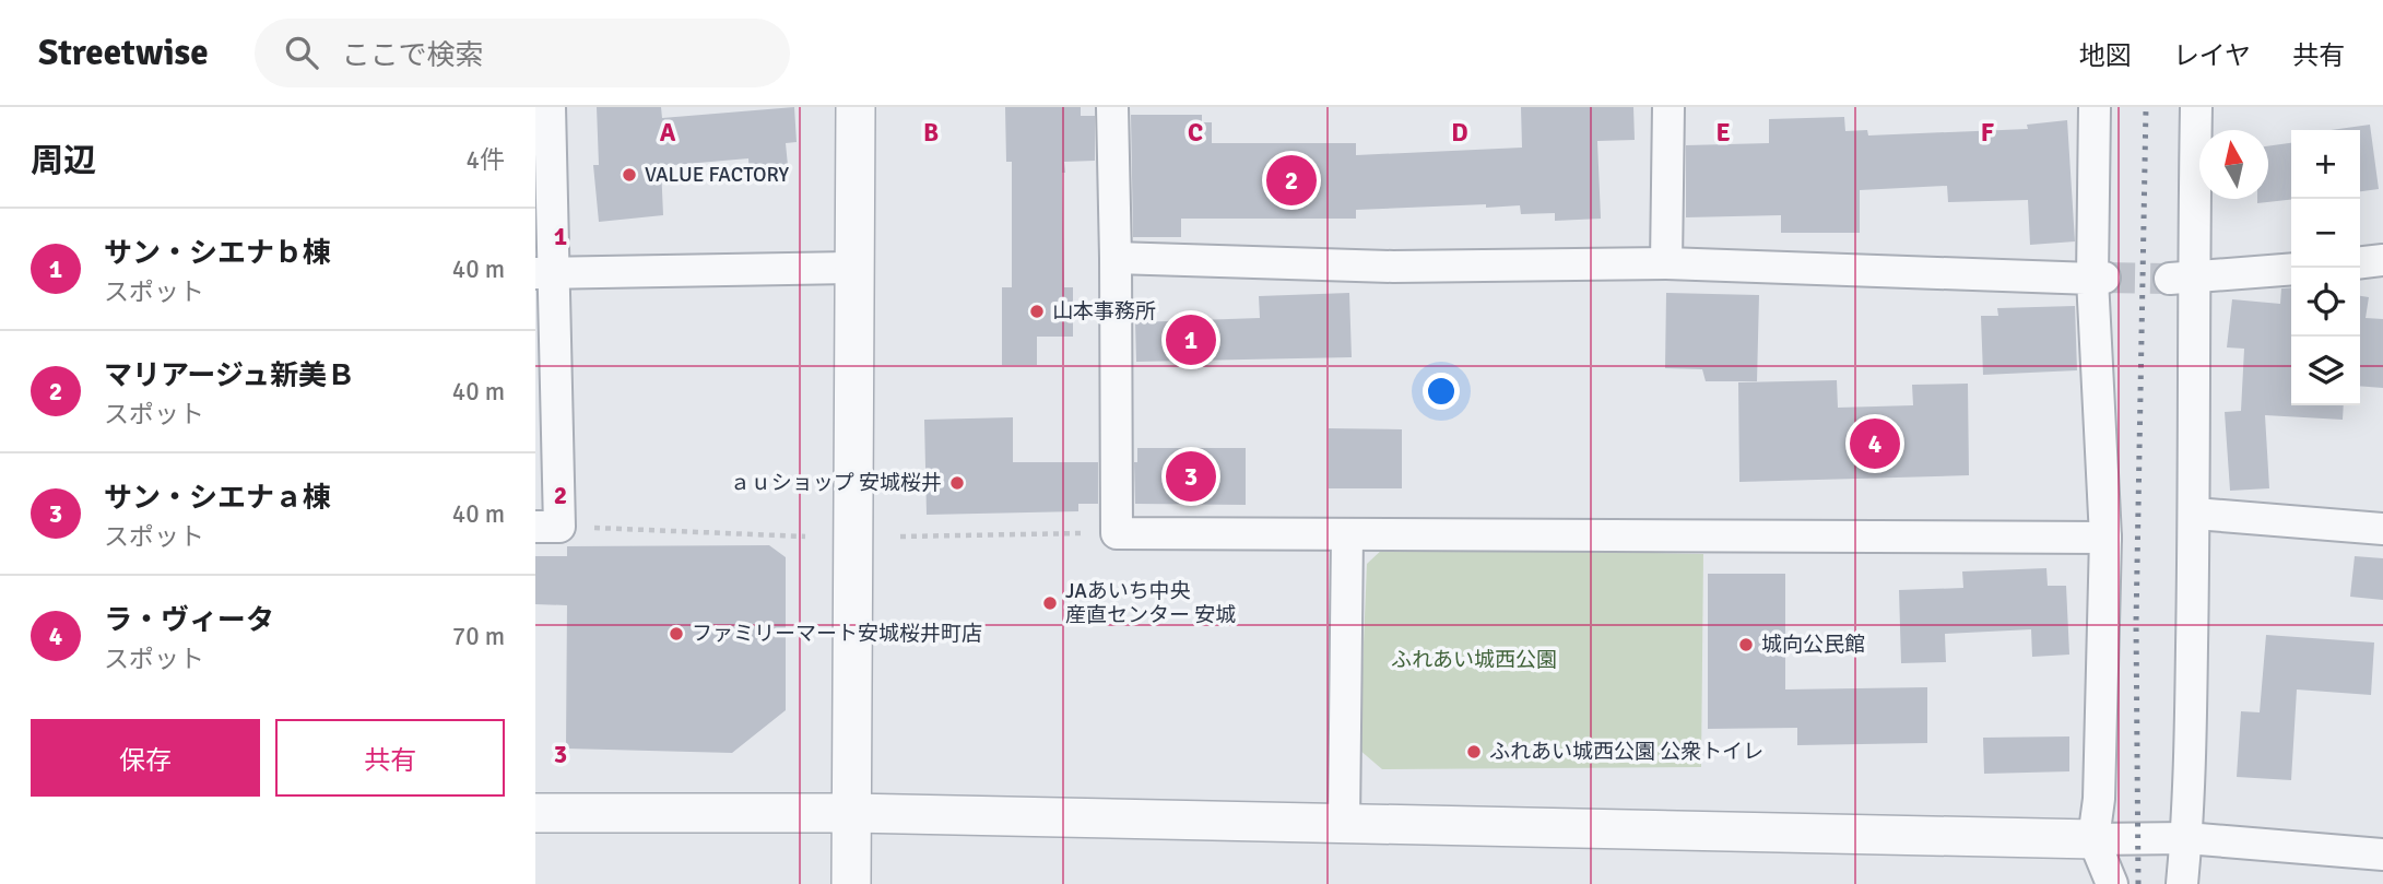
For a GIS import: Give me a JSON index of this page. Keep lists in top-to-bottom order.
{
  "parks": ["ふれあい城西公園"],
  "places": [
    "VALUE FACTORY",
    "山本事務所",
    "ａｕショップ 安城桜井",
    "JAあいち中央 産直センター 安城",
    "ファミリーマート安城桜井町店",
    "城向公民館",
    "ふれあい城西公園 公衆トイレ"
  ],
  "north": "top",
  "page": {
    "header": "Streetwise",
    "search": "ここで検索",
    "nav": ["地図", "レイヤ", "共有"],
    "heading": ["周辺", "4件"],
    "map_buttons": ["+", "−"],
    "pins": [
      "2",
      "1",
      "4",
      "3"
    ],
    "list": [
      {
        "mark": "1",
        "name": "サン・シエナｂ棟",
        "note": "スポット",
        "value": "40 m"
      },
      {
        "mark": "2",
        "name": "マリアージュ新美Ｂ",
        "note": "スポット",
        "value": "40 m"
      },
      {
        "mark": "3",
        "name": "サン・シエナａ棟",
        "note": "スポット",
        "value": "40 m"
      },
      {
        "mark": "4",
        "name": "ラ・ヴィータ",
        "note": "スポット",
        "value": "70 m"
      }
    ],
    "buttons": ["保存", "共有"]
  },
  "grid": {
    "columns": [
      "A",
      "B",
      "C",
      "D",
      "E",
      "F"
    ],
    "rows": ["1", "2", "3"]
  }
}
